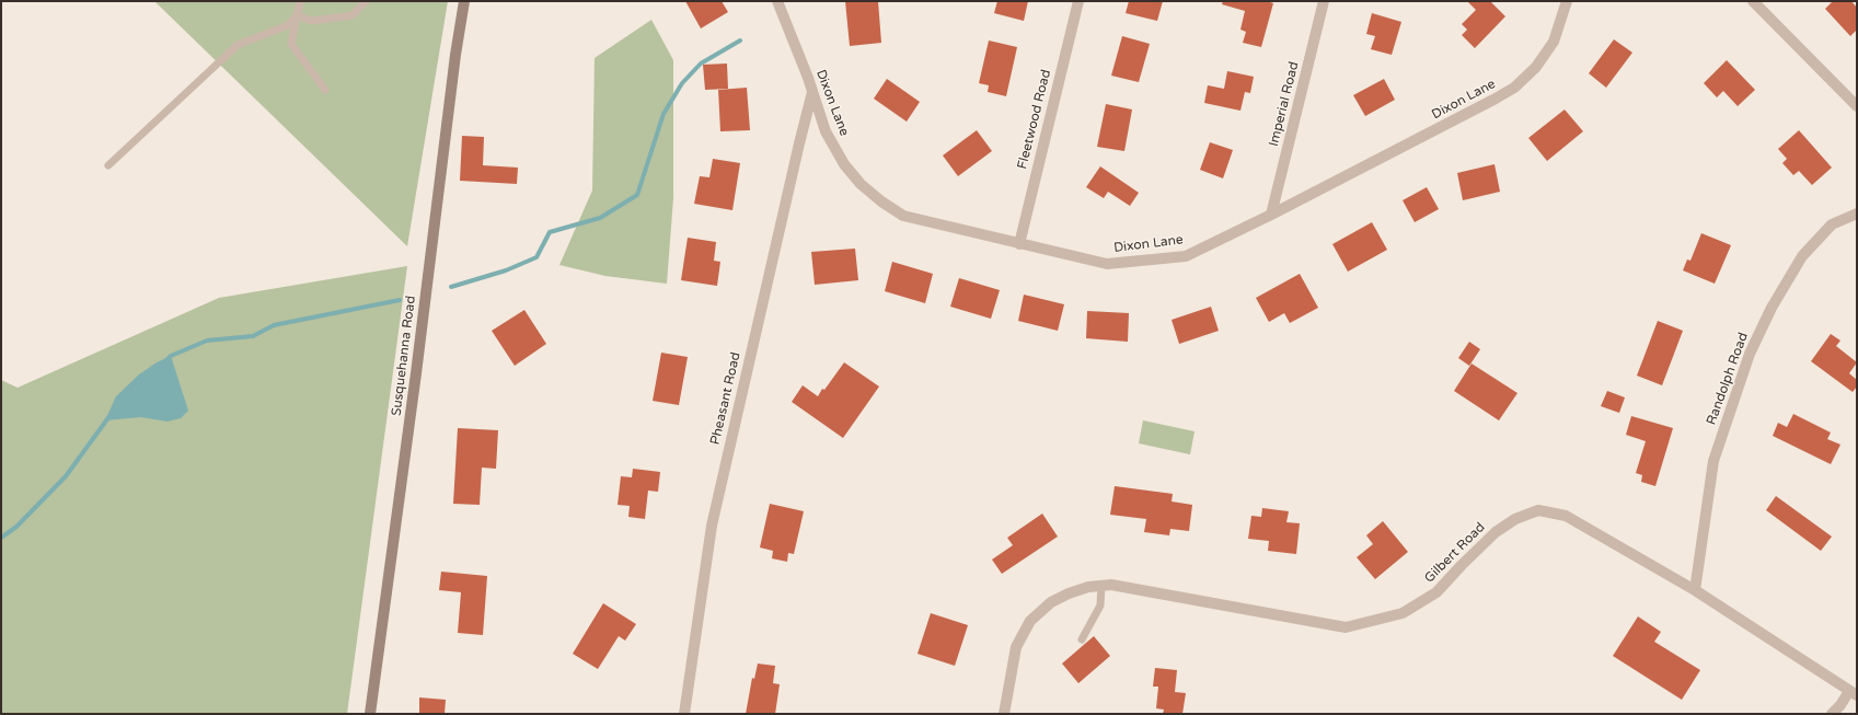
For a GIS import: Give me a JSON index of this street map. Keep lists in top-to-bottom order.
{
  "streets": {
    "main road": ["Susquehanna Road"],
    "street": [
      "Dixon Lane",
      "Imperial Road",
      "Fleetwood Road",
      "Randolph Road",
      "Pheasant Road",
      "Gilbert Road"
    ]
  },
  "crossings": [
    ["Dixon Lane", "Imperial Road"],
    ["Dixon Lane", "Fleetwood Road"],
    ["Dixon Lane", "Pheasant Road"],
    ["Randolph Road", "Gilbert Road"]
  ]
}
